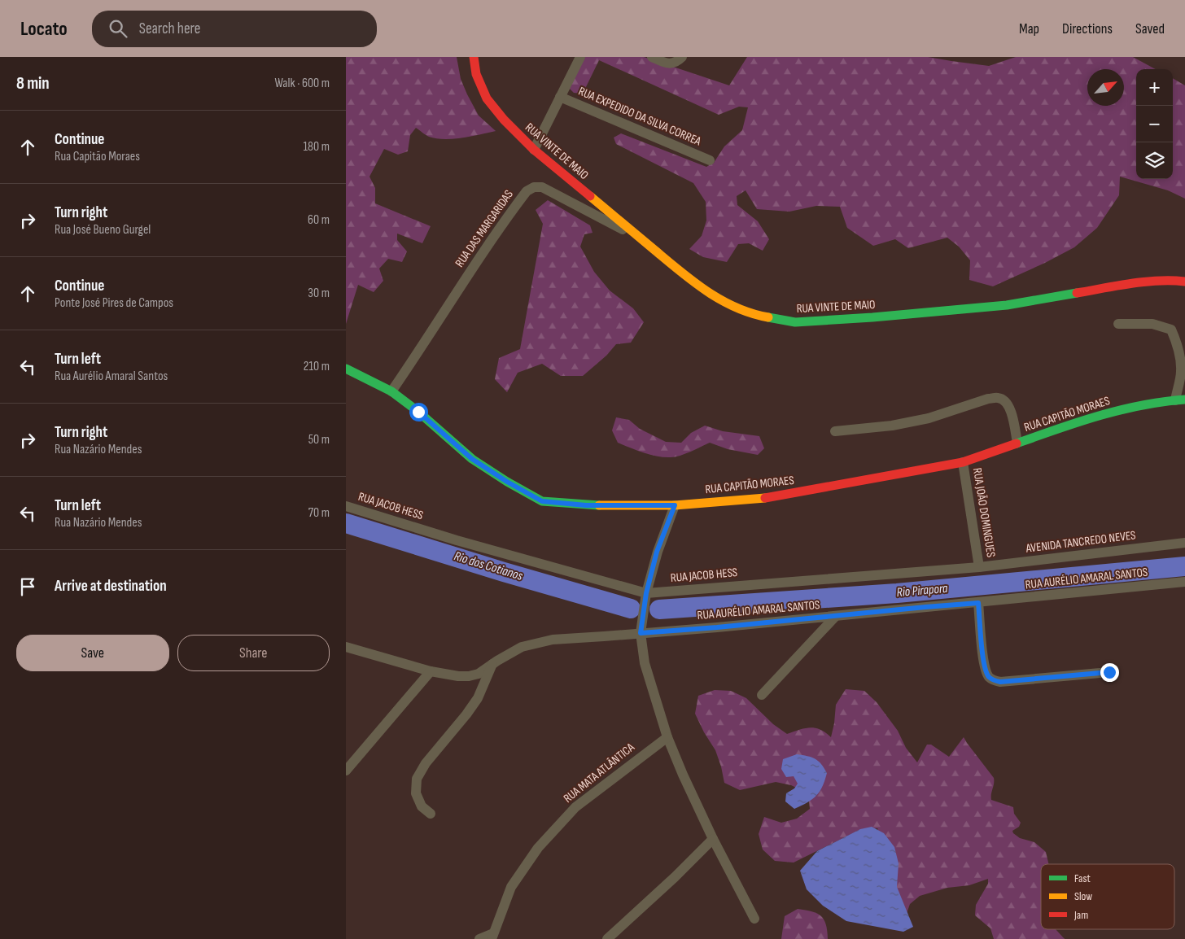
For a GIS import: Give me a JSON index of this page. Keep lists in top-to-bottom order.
{
  "streets": {
    "street": [
      "RUA EXPEDIDO DA SILVA CORREA",
      "RUA VINTE DE MAIO",
      "RUA DAS MARGARIDAS",
      "RUA CAPITÃO MORAES",
      "RUA JACOB HESS",
      "RUA JOÃO DOMINGUES",
      "AVENIDA TANCREDO NEVES",
      "RUA AURÉLIO AMARAL SANTOS",
      "RUA MATA ATLÂNTICA"
    ]
  },
  "crossings": [
    ["RUA VINTE DE MAIO", "RUA DAS MARGARIDAS"],
    ["RUA DAS MARGARIDAS", "RUA CAPITÃO MORAES"],
    ["RUA CAPITÃO MORAES", "RUA JOÃO DOMINGUES"],
    ["RUA JACOB HESS", "RUA JOÃO DOMINGUES"],
    ["RUA JACOB HESS", "AVENIDA TANCREDO NEVES"],
    ["RUA JOÃO DOMINGUES", "AVENIDA TANCREDO NEVES"]
  ],
  "water": ["Rio dos Cotianos", "Rio Pirapora"],
  "legend": ["Fast", "Slow", "Jam"],
  "north": "top right",
  "page": {
    "header": "Locato",
    "search": "Search here",
    "nav": ["Map", "Directions", "Saved"],
    "heading": ["8 min", "Walk · 600 m"],
    "map_buttons": ["+", "−"],
    "list": [
      ["Continue", "Rua Capitão Moraes", "180 m"],
      ["Turn right", "Rua José Bueno Gurgel", "60 m"],
      ["Continue", "Ponte José Pires de Campos", "30 m"],
      ["Turn left", "Rua Aurélio Amaral Santos", "210 m"],
      ["Turn right", "Rua Nazário Mendes", "50 m"],
      ["Turn left", "Rua Nazário Mendes", "70 m"],
      "Arrive at destination"
    ],
    "buttons": ["Save", "Share"]
  }
}
